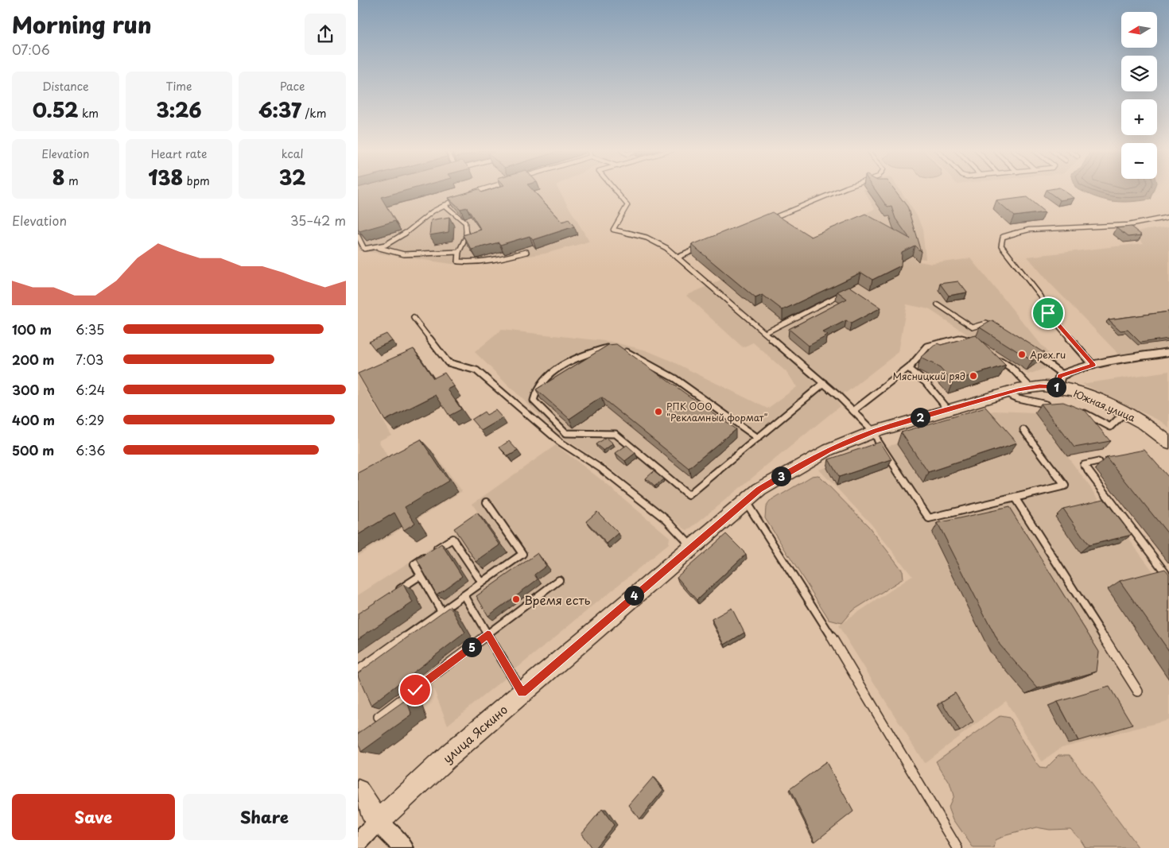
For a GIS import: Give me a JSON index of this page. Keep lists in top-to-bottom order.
{
  "streets": {
    "street": ["Южная улица", "улица Яскино"]
  },
  "crossings": [
    ["Южная улица", "улица Яскино"]
  ],
  "places": [
    "Apex.ru",
    "Мясницкий ряд",
    "РПК ООО \"Рекламный формат\"",
    "Время есть"
  ],
  "north": "left",
  "page": {
    "heading": ["Morning run", "07:06"],
    "map_buttons": ["+", "−"],
    "stats": [
      ["Distance", "0.52 km"],
      ["Time", "3:26"],
      ["Pace", "6:37 /km"],
      ["Elevation", "8 m"],
      ["Heart rate", "138 bpm"],
      ["kcal", "32"]
    ],
    "chart": ["Elevation", "35–42 m"],
    "list": [
      {
        "name": "100 m",
        "note": "6:35"
      },
      {
        "name": "200 m",
        "note": "7:03"
      },
      {
        "name": "300 m",
        "note": "6:24"
      },
      {
        "name": "400 m",
        "note": "6:29"
      },
      {
        "name": "500 m",
        "note": "6:36"
      }
    ],
    "pins": [
      "1",
      "2",
      "3",
      "4",
      "5"
    ],
    "buttons": ["Save", "Share"]
  }
}
